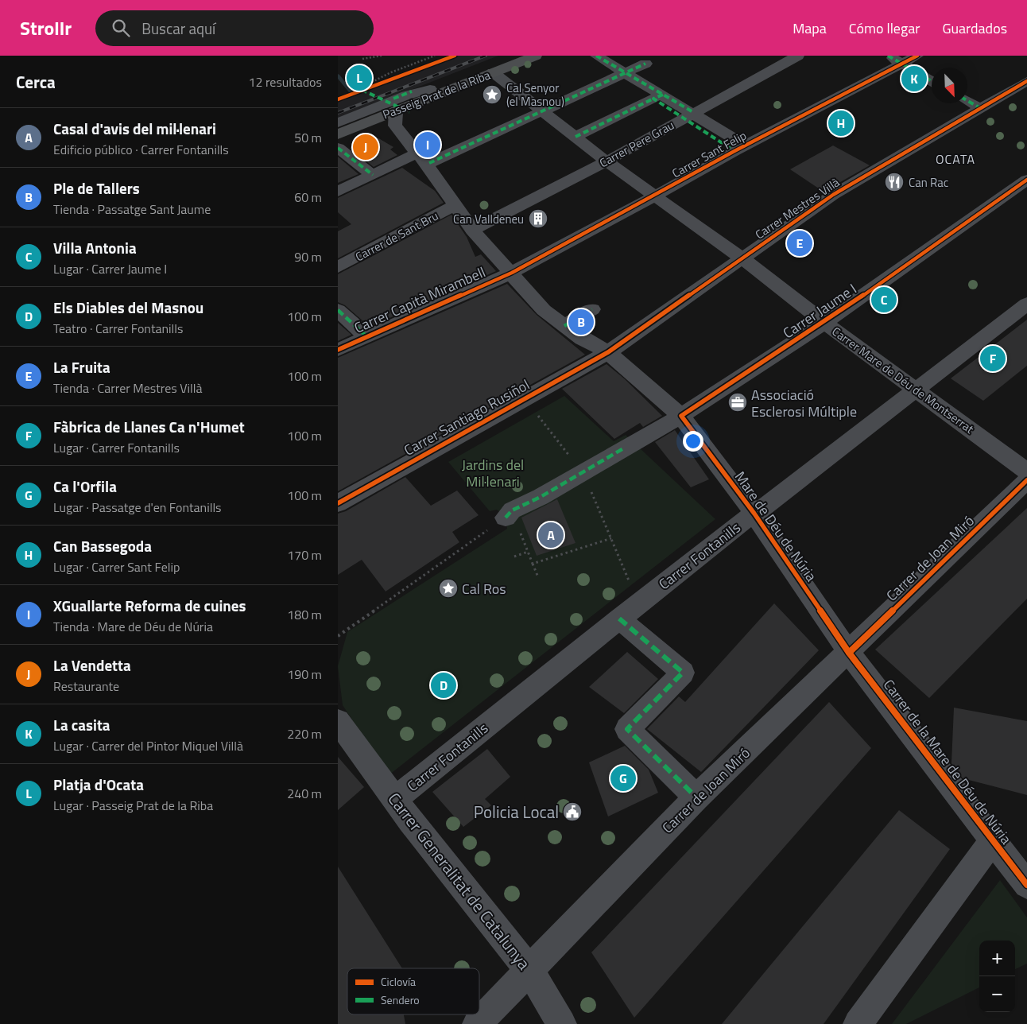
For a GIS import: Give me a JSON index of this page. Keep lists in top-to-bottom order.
{
  "streets": {
    "main road": ["Passeig Prat de la Riba"],
    "street": [
      "Carrer Pere Grau",
      "Carrer Sant Felip",
      "Carrer Mestres Villà",
      "Carrer de Sant Bru",
      "Carrer Capità Mirambell",
      "Carrer Jaume I",
      "Carrer Mare de Déu de Montserrat",
      "Carrer Santiago Rusiñol",
      "Mare de Déu de Núria",
      "Carrer Fontanills",
      "Carrer de Joan Miró",
      "Carrer de la Mare de Déu de Núria",
      "Carrer Generalitat de Catalunya"
    ]
  },
  "crossings": [
    ["Passeig Prat de la Riba", "Carrer Mare de Déu de Montserrat"],
    ["Passeig Prat de la Riba", "Mare de Déu de Núria"],
    ["Carrer Pere Grau", "Carrer Mare de Déu de Montserrat"],
    ["Carrer Pere Grau", "Mare de Déu de Núria"],
    ["Carrer Sant Felip", "Carrer Capità Mirambell"],
    ["Carrer Sant Felip", "Carrer Mare de Déu de Montserrat"],
    ["Carrer Sant Felip", "Mare de Déu de Núria"],
    ["Carrer Mestres Villà", "Carrer Mare de Déu de Montserrat"],
    ["Carrer Mestres Villà", "Carrer Santiago Rusiñol"],
    ["Carrer Mestres Villà", "Mare de Déu de Núria"],
    ["Carrer de Sant Bru", "Mare de Déu de Núria"],
    ["Carrer Capità Mirambell", "Mare de Déu de Núria"],
    ["Carrer Jaume I", "Carrer Mare de Déu de Montserrat"],
    ["Carrer Jaume I", "Mare de Déu de Núria"],
    ["Carrer Mare de Déu de Montserrat", "Carrer Fontanills"],
    ["Carrer Santiago Rusiñol", "Mare de Déu de Núria"],
    ["Mare de Déu de Núria", "Carrer Fontanills"],
    ["Mare de Déu de Núria", "Carrer de Joan Miró"],
    ["Mare de Déu de Núria", "Carrer de la Mare de Déu de Núria"],
    ["Carrer Fontanills", "Carrer Generalitat de Catalunya"],
    ["Carrer de Joan Miró", "Carrer de la Mare de Déu de Núria"],
    ["Carrer de Joan Miró", "Carrer Generalitat de Catalunya"]
  ],
  "districts": ["OCATA"],
  "parks": ["Jardins del Mil·lenari"],
  "places": {
    "place": ["Cal Senyor (el Masnou)", "Cal Ros"],
    "restaurant": ["Can Rac"],
    "building": ["Can Valldeneu"],
    "office": ["Associació Esclerosi Múltiple"],
    "public building": ["Policia Local"]
  },
  "legend": ["Ciclovía", "Sendero"],
  "north": "bottom right",
  "page": {
    "header": "Strollr",
    "search": "Buscar aquí",
    "nav": ["Mapa", "Cómo llegar", "Guardados"],
    "heading": ["Cerca", "12 resultados"],
    "pins": [
      "L",
      "K",
      "H",
      "I",
      "J",
      "E",
      "C",
      "B",
      "F",
      "A",
      "D",
      "G"
    ],
    "list": [
      {
        "mark": "A",
        "name": "Casal d'avis del mil·lenari",
        "note": "Edificio público · Carrer Fontanills",
        "value": "50 m"
      },
      {
        "mark": "B",
        "name": "Ple de Tallers",
        "note": "Tienda · Passatge Sant Jaume",
        "value": "60 m"
      },
      {
        "mark": "C",
        "name": "Villa Antonia",
        "note": "Lugar · Carrer Jaume I",
        "value": "90 m"
      },
      {
        "mark": "D",
        "name": "Els Diables del Masnou",
        "note": "Teatro · Carrer Fontanills",
        "value": "100 m"
      },
      {
        "mark": "E",
        "name": "La Fruita",
        "note": "Tienda · Carrer Mestres Villà",
        "value": "100 m"
      },
      {
        "mark": "F",
        "name": "Fàbrica de Llanes Ca n'Humet",
        "note": "Lugar · Carrer Fontanills",
        "value": "100 m"
      },
      {
        "mark": "G",
        "name": "Ca l'Orfila",
        "note": "Lugar · Passatge d'en Fontanills",
        "value": "100 m"
      },
      {
        "mark": "H",
        "name": "Can Bassegoda",
        "note": "Lugar · Carrer Sant Felip",
        "value": "170 m"
      },
      {
        "mark": "I",
        "name": "XGuallarte Reforma de cuines",
        "note": "Tienda · Mare de Déu de Núria",
        "value": "180 m"
      },
      {
        "mark": "J",
        "name": "La Vendetta",
        "note": "Restaurante",
        "value": "190 m"
      },
      {
        "mark": "K",
        "name": "La casita",
        "note": "Lugar · Carrer del Pintor Miquel Villà",
        "value": "220 m"
      },
      {
        "mark": "L",
        "name": "Platja d'Ocata",
        "note": "Lugar · Passeig Prat de la Riba",
        "value": "240 m"
      }
    ],
    "map_buttons": ["+", "−"]
  }
}
